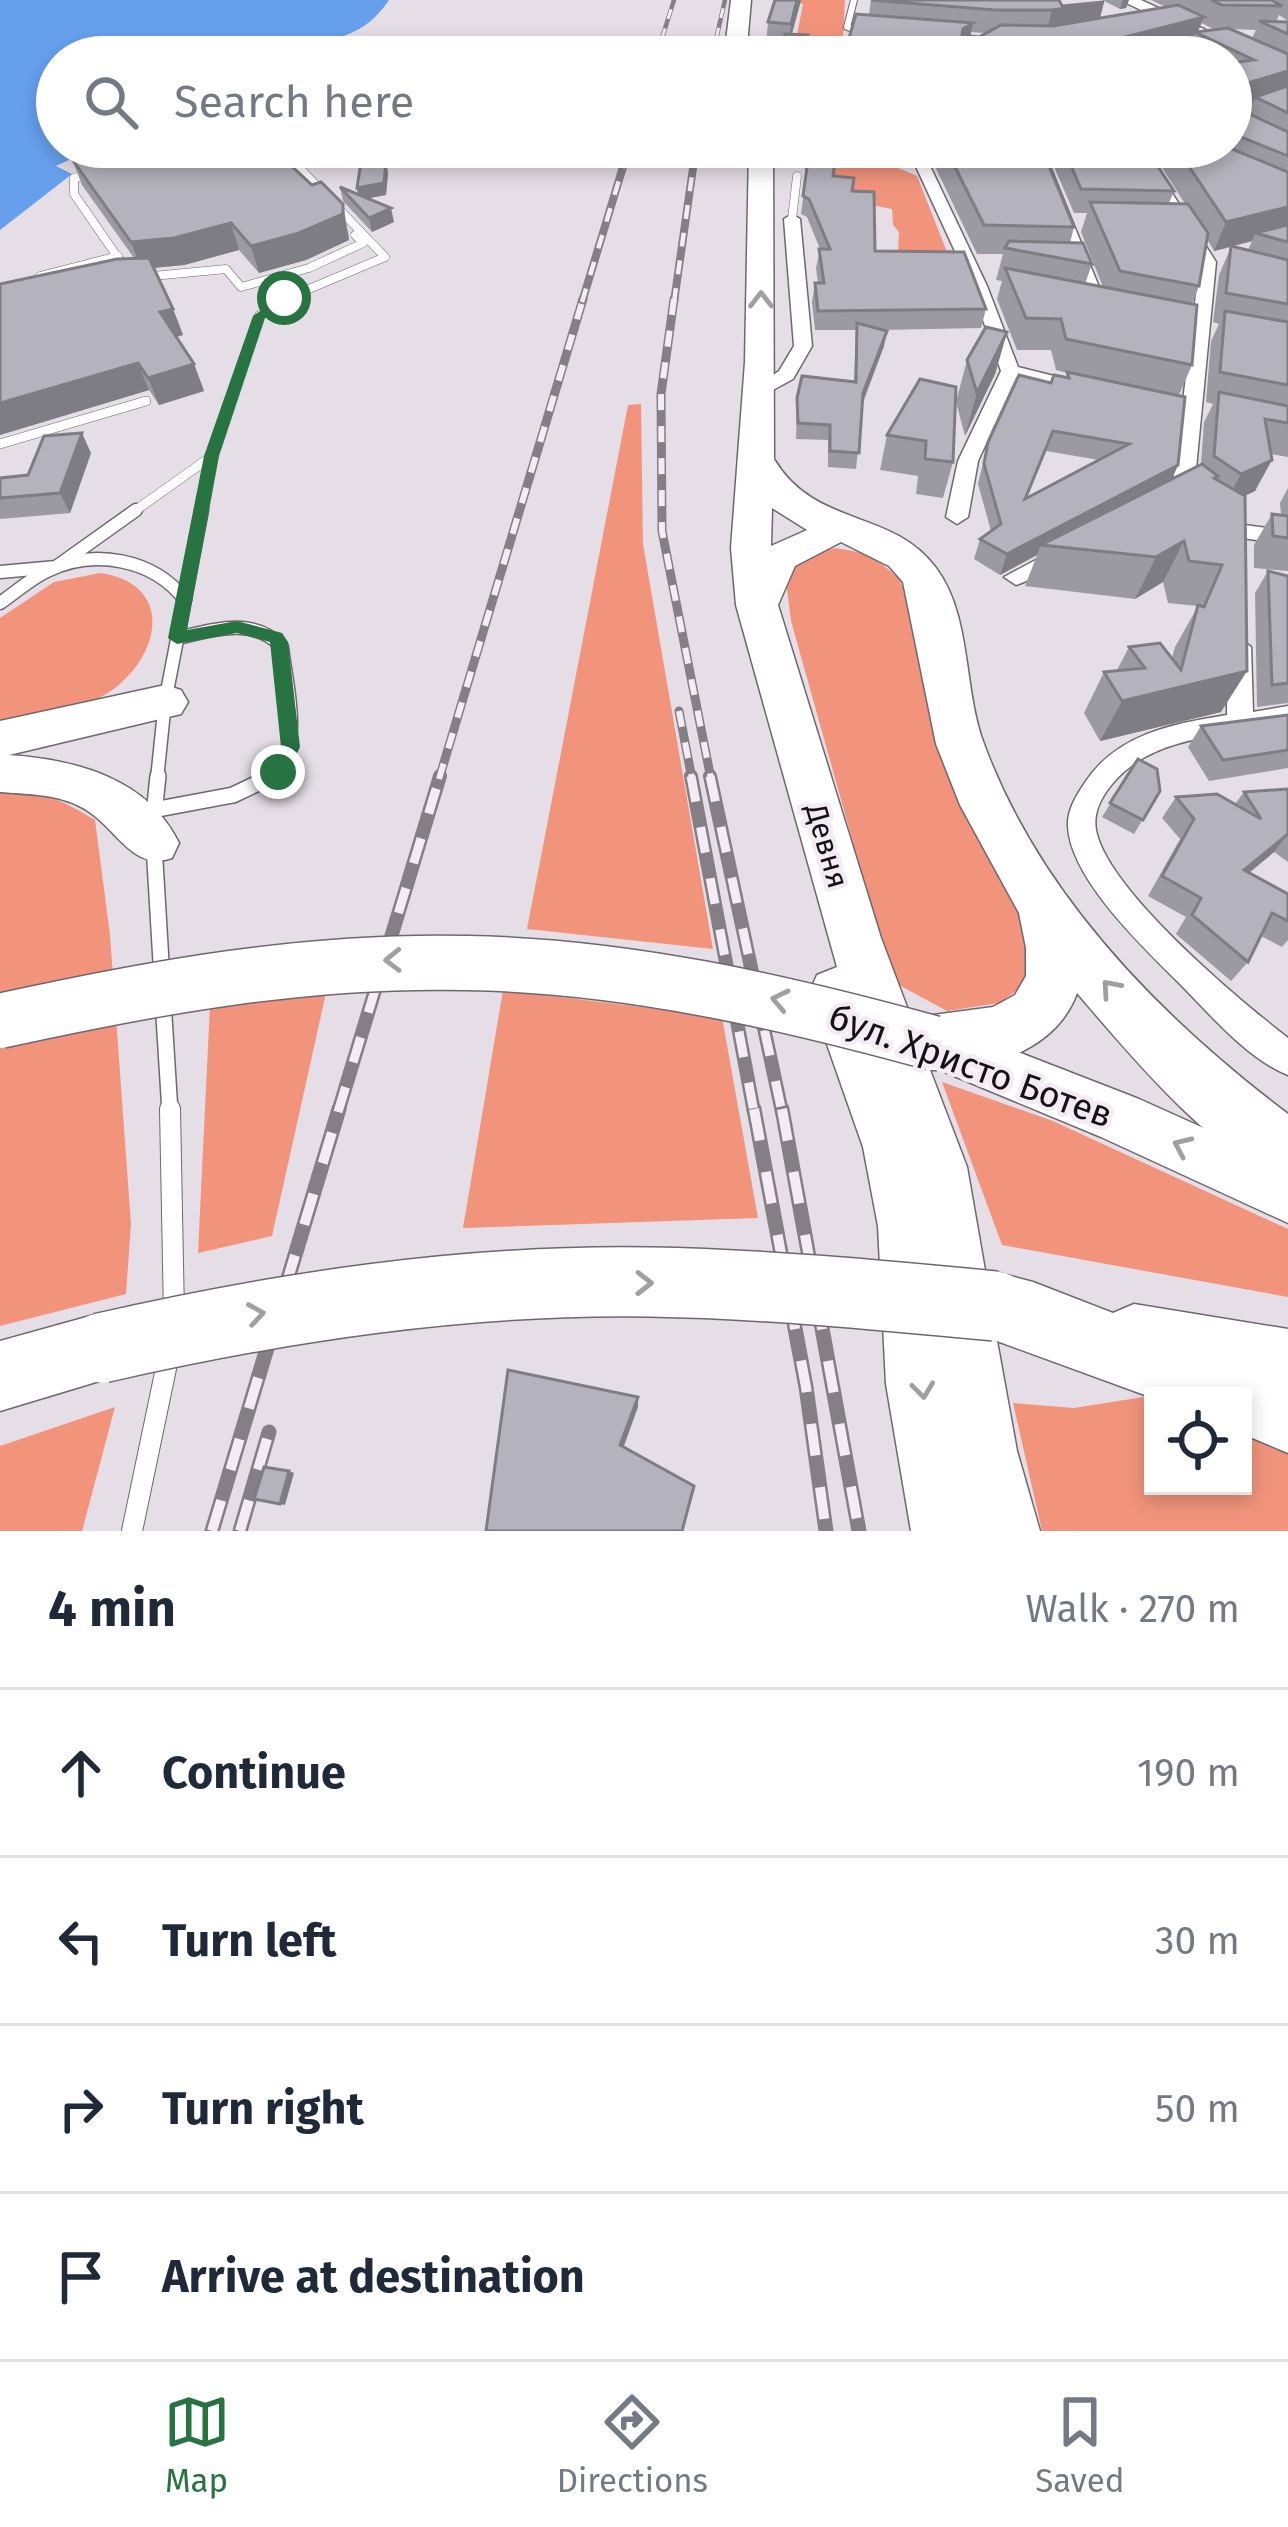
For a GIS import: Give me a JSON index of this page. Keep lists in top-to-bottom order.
{
  "streets": {
    "highway": ["Девня", "бул. Христо Ботев"]
  },
  "page": {
    "search": "Search here",
    "heading": ["4 min", "Walk · 270 m"],
    "list": [
      ["Continue", "190 m"],
      ["Turn left", "30 m"],
      ["Turn right", "50 m"],
      "Arrive at destination"
    ],
    "nav": ["Map", "Directions", "Saved"]
  }
}
